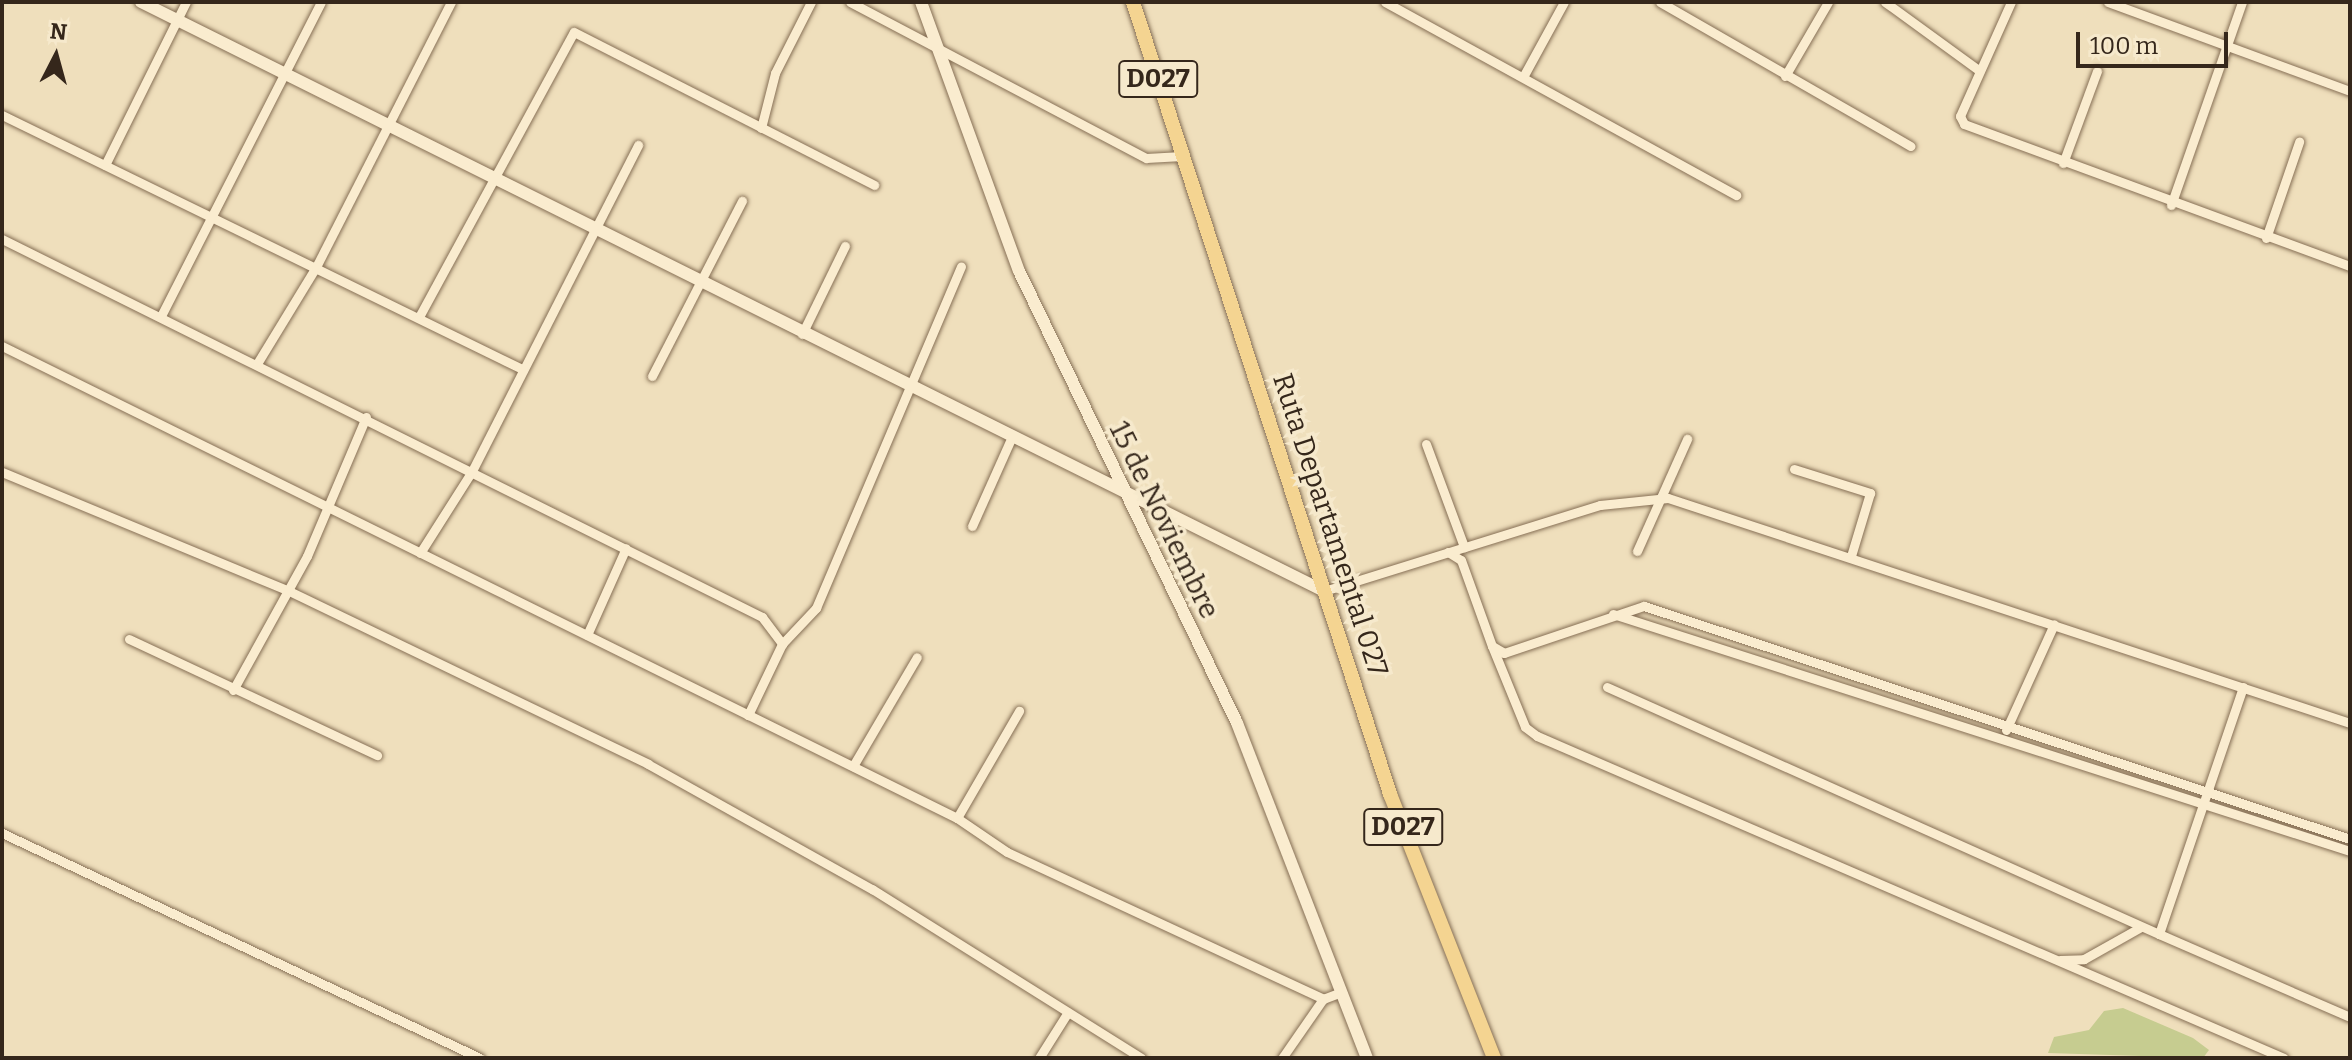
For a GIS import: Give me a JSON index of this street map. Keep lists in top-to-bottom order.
{
  "streets": {
    "main road": ["D027", "Ruta Departamental 027"],
    "street": ["15 de Noviembre"]
  },
  "scale_bar": "100 m",
  "north": "top"
}
